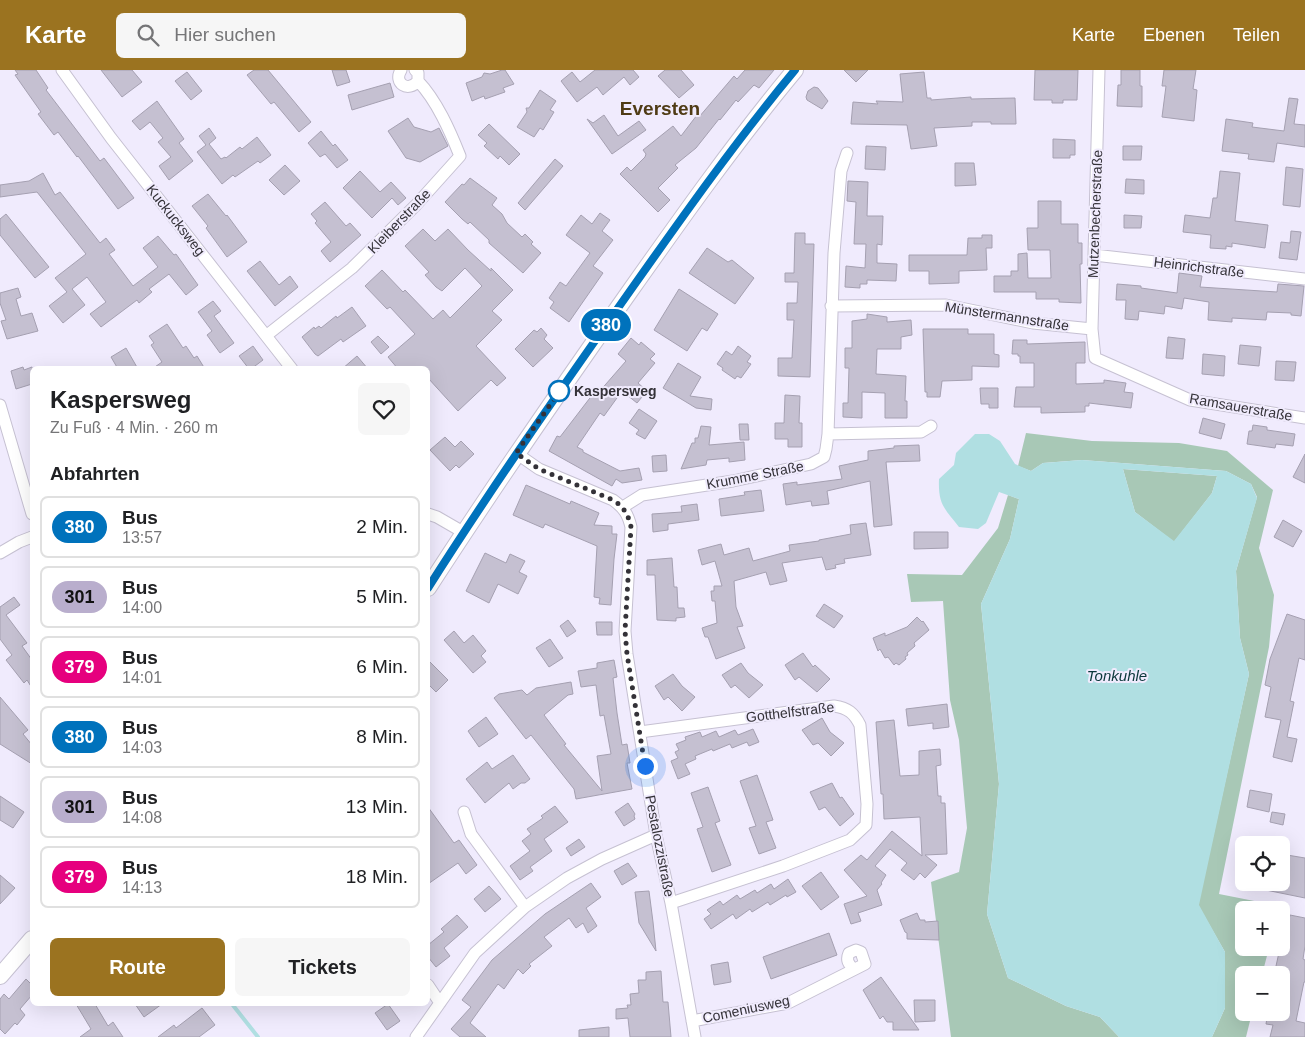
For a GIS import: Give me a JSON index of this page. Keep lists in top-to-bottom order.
{
  "streets": {
    "street": [
      "Mutzenbecherstraße",
      "Kuckucksweg",
      "Kleiberstraße",
      "Heinrichstraße",
      "Münstermannstraße",
      "Ramsauerstraße",
      "Krumme Straße",
      "Gotthelfstraße",
      "Pestalozzistraße",
      "Comeniusweg"
    ]
  },
  "crossings": [
    ["Mutzenbecherstraße", "Heinrichstraße"],
    ["Mutzenbecherstraße", "Münstermannstraße"],
    ["Mutzenbecherstraße", "Ramsauerstraße"],
    ["Kuckucksweg", "Kleiberstraße"],
    ["Münstermannstraße", "Krumme Straße"],
    ["Krumme Straße", "Pestalozzistraße"],
    ["Gotthelfstraße", "Pestalozzistraße"],
    ["Pestalozzistraße", "Comeniusweg"]
  ],
  "districts": ["Eversten"],
  "water": ["Tonkuhle"],
  "places": ["Kaspersweg"],
  "lines": ["bus line 380"],
  "page": {
    "header": "Karte",
    "search": "Hier suchen",
    "nav": ["Karte", "Ebenen", "Teilen"],
    "on_map": "380",
    "heading": [
      ["Kaspersweg", "Zu Fuß · 4 Min. · 260 m"],
      "Abfahrten"
    ],
    "list": [
      {
        "mark": "380",
        "name": "Bus",
        "note": "13:57",
        "value": "2 Min."
      },
      {
        "mark": "301",
        "name": "Bus",
        "note": "14:00",
        "value": "5 Min."
      },
      {
        "mark": "379",
        "name": "Bus",
        "note": "14:01",
        "value": "6 Min."
      },
      {
        "mark": "380",
        "name": "Bus",
        "note": "14:03",
        "value": "8 Min."
      },
      {
        "mark": "301",
        "name": "Bus",
        "note": "14:08",
        "value": "13 Min."
      },
      {
        "mark": "379",
        "name": "Bus",
        "note": "14:13",
        "value": "18 Min."
      }
    ],
    "map_buttons": ["+", "−"],
    "buttons": ["Route", "Tickets"]
  }
}
